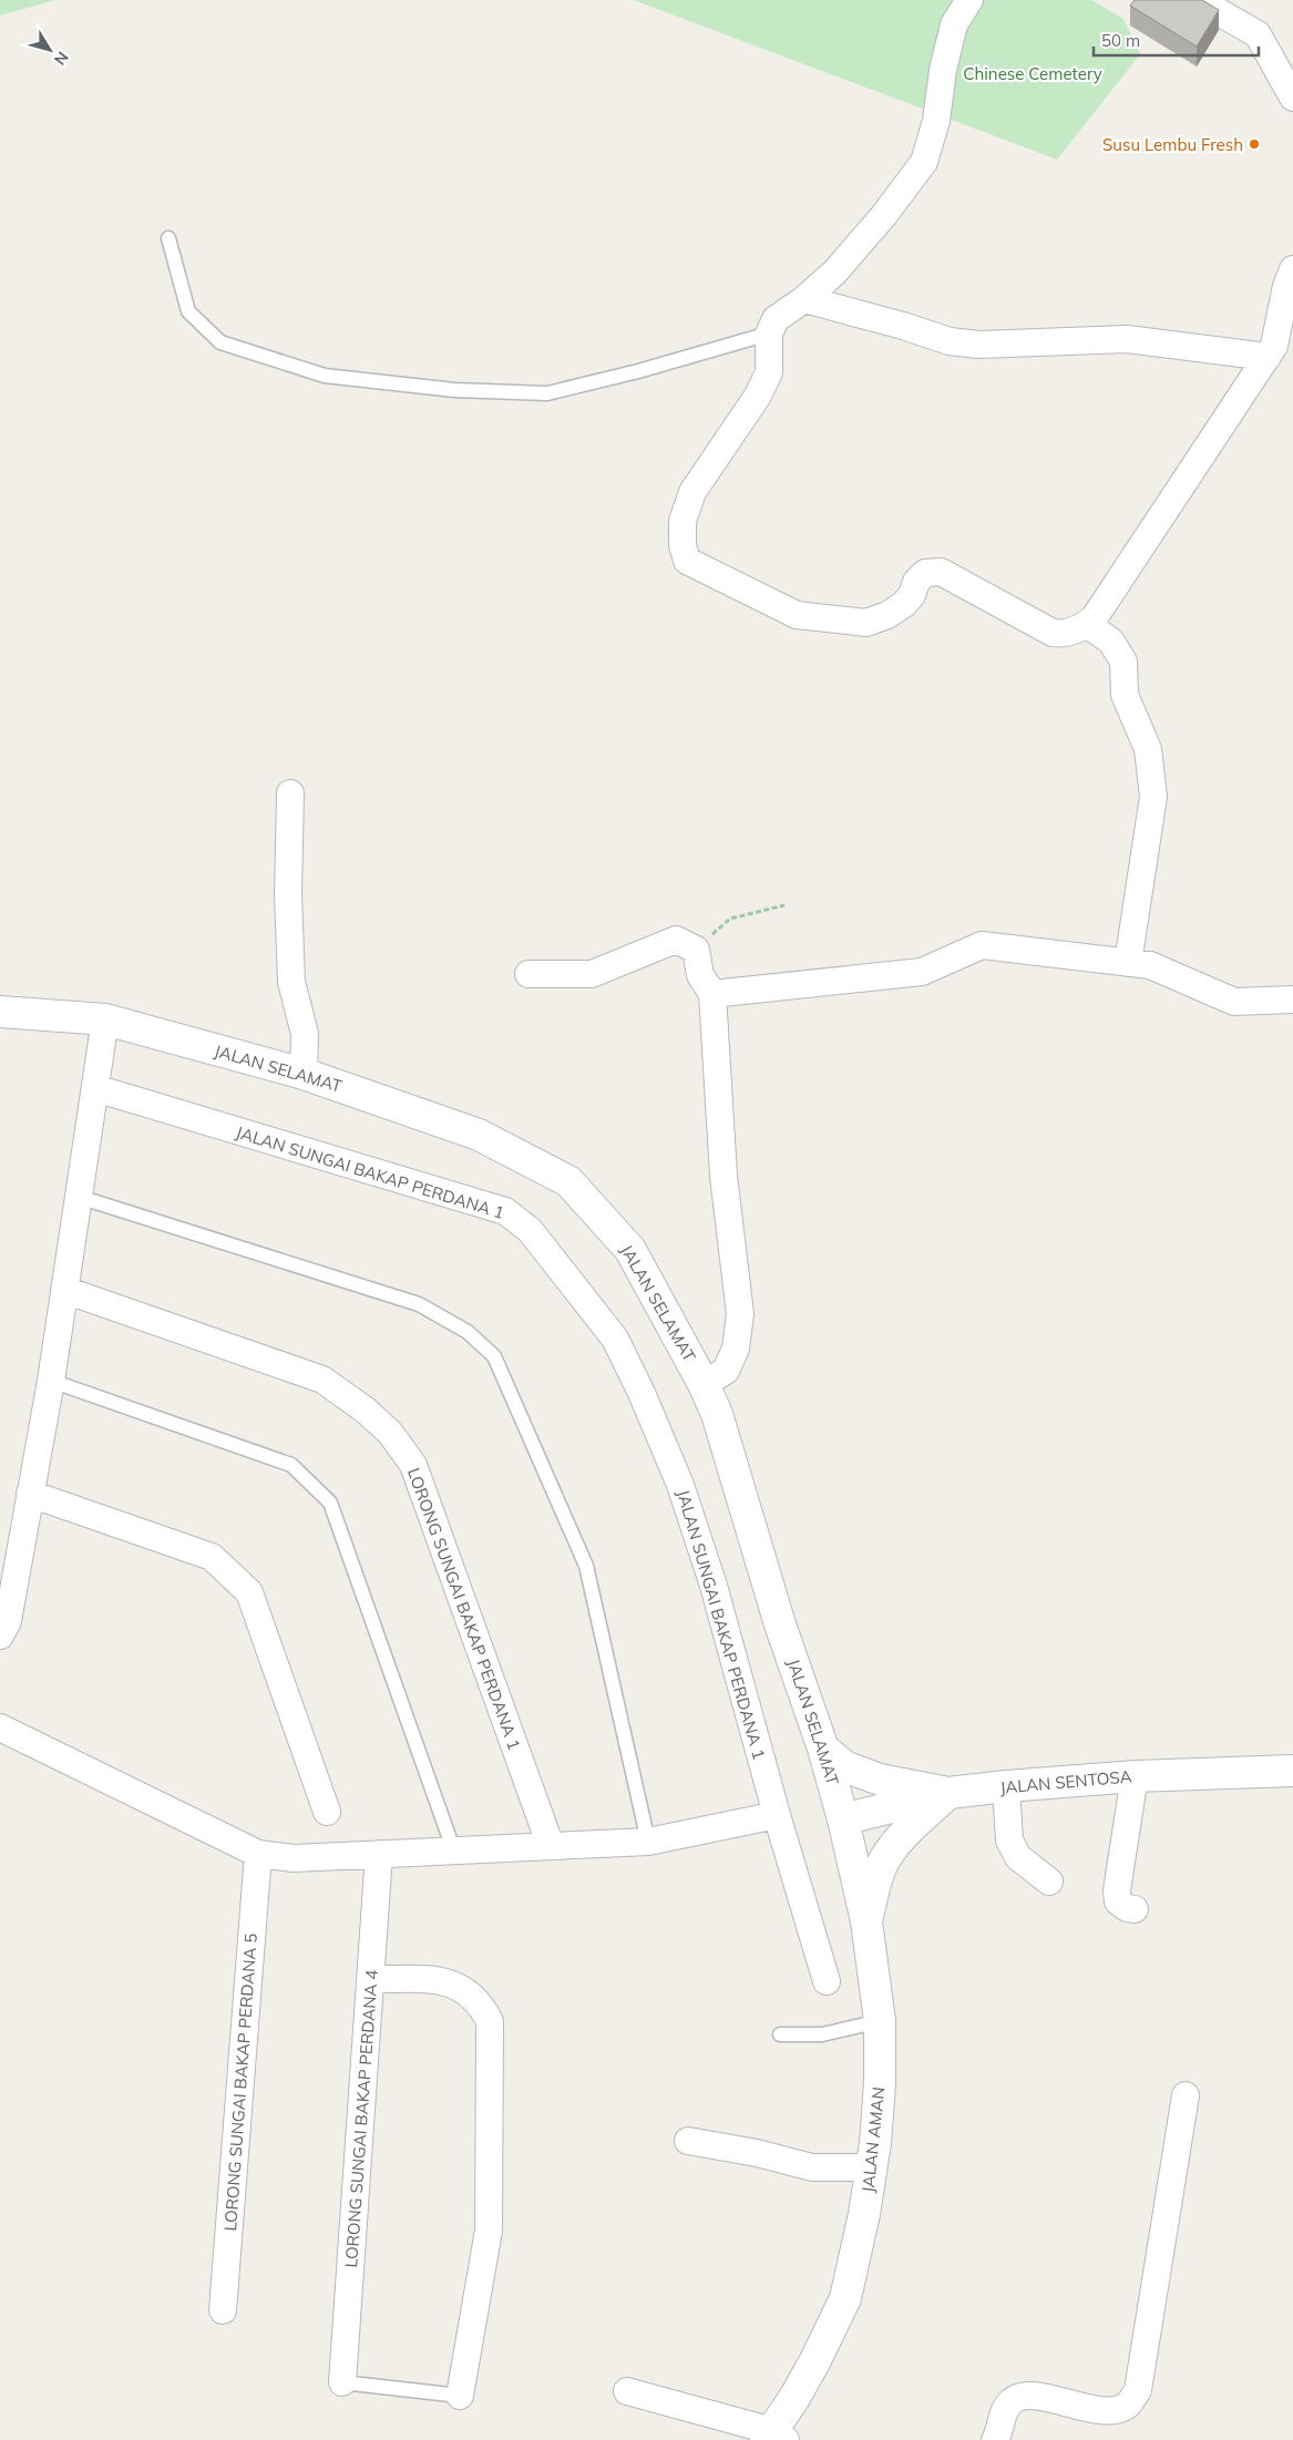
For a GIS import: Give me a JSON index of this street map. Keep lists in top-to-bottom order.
{
  "streets": {
    "main road": ["JALAN SELAMAT", "JALAN SENTOSA", "JALAN AMAN"],
    "street": [
      "JALAN SUNGAI BAKAP PERDANA 1",
      "LORONG SUNGAI BAKAP PERDANA 1",
      "LORONG SUNGAI BAKAP PERDANA 5",
      "LORONG SUNGAI BAKAP PERDANA 4"
    ]
  },
  "crossings": [
    ["JALAN SELAMAT", "JALAN SENTOSA"],
    ["JALAN SELAMAT", "JALAN AMAN"],
    ["JALAN SENTOSA", "JALAN AMAN"]
  ],
  "parks": ["Chinese Cemetery"],
  "places": ["Susu Lembu Fresh"],
  "scale_bar": "50 m",
  "north": "bottom right"
}
